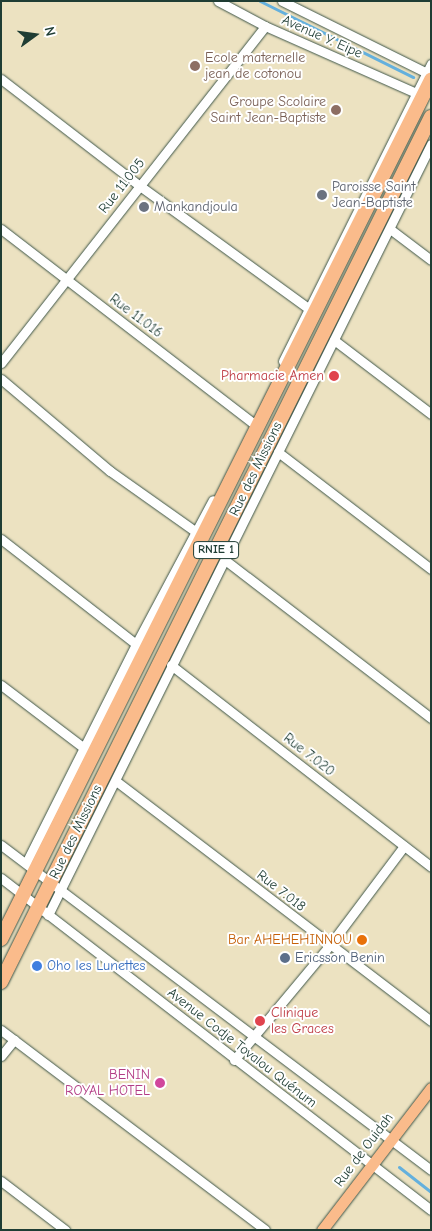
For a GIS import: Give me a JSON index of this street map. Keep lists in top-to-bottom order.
{
  "streets": {
    "highway": ["Rue des Missions", "RNIE 1"],
    "main road": ["Rue de Ouidah"],
    "street": [
      "Avenue Y. Eipe",
      "Rue 11.005",
      "Rue 11.016",
      "Rue 7.020",
      "Rue 7.018",
      "Avenue Codje Tovalou Quénum"
    ]
  },
  "crossings": [
    ["Avenue Y. Eipe", "Rue 11.005"],
    ["Avenue Y. Eipe", "Rue des Missions"],
    ["Rue 11.005", "Rue 11.016"],
    ["Rue des Missions", "Avenue Codje Tovalou Quénum"],
    ["Avenue Codje Tovalou Quénum", "Rue de Ouidah"]
  ],
  "places": [
    "Ecole maternelle jean de cotonou",
    "Groupe Scolaire Saint Jean-Baptiste",
    "Paroisse Saint Jean-Baptiste",
    "Mankandjoula",
    "Pharmacie Amen",
    "Bar AHEHEHINNOU",
    "Ericsson Benin",
    "Oho les Lunettes",
    "Clinique les Graces",
    "BENIN ROYAL HOTEL"
  ],
  "north": "right"
}
